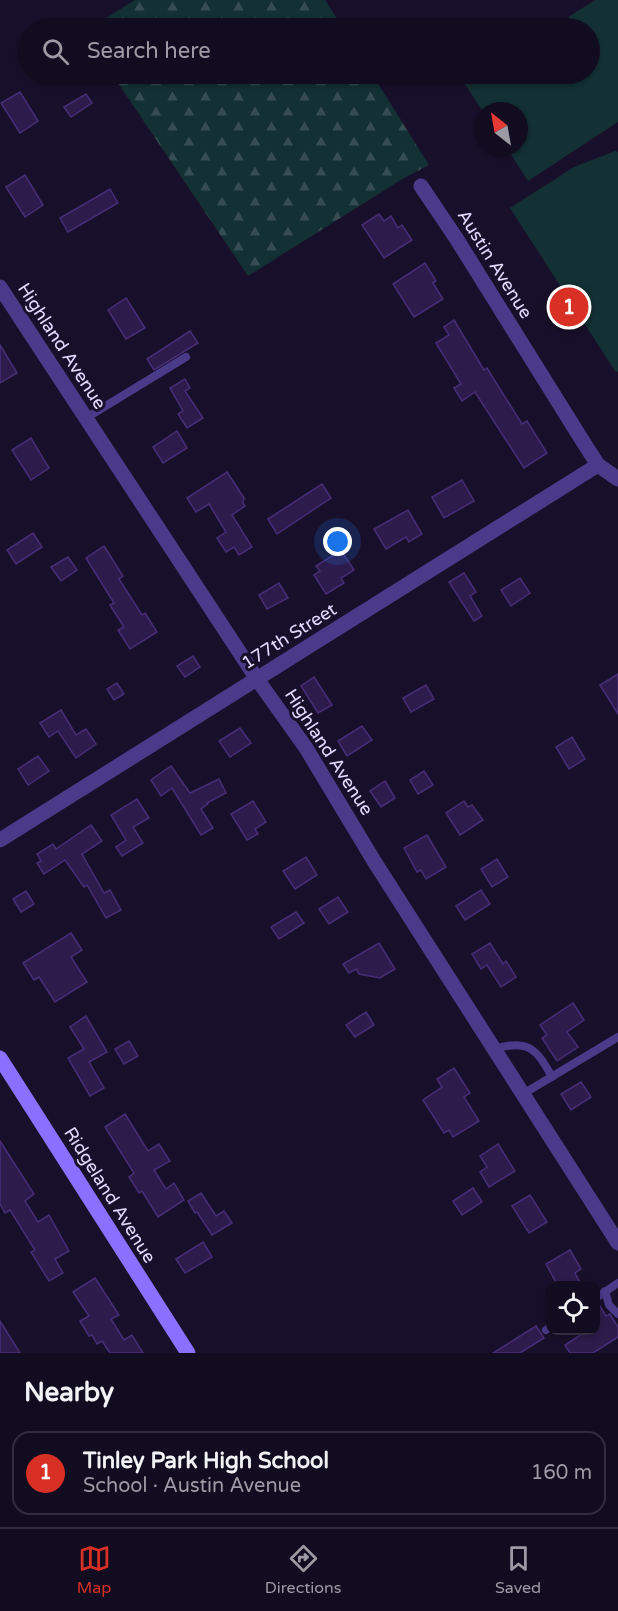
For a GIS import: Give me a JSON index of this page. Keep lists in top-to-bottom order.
{
  "streets": {
    "street": [
      "Austin Avenue",
      "Highland Avenue",
      "177th Street",
      "Ridgeland Avenue"
    ]
  },
  "crossings": [
    ["Austin Avenue", "177th Street"],
    ["Highland Avenue", "177th Street"]
  ],
  "north": "top left",
  "page": {
    "search": "Search here",
    "pins": "1",
    "heading": "Nearby",
    "list": [
      {
        "mark": "1",
        "name": "Tinley Park High School",
        "note": "School · Austin Avenue",
        "value": "160 m"
      }
    ],
    "nav": ["Map", "Directions", "Saved"]
  }
}
